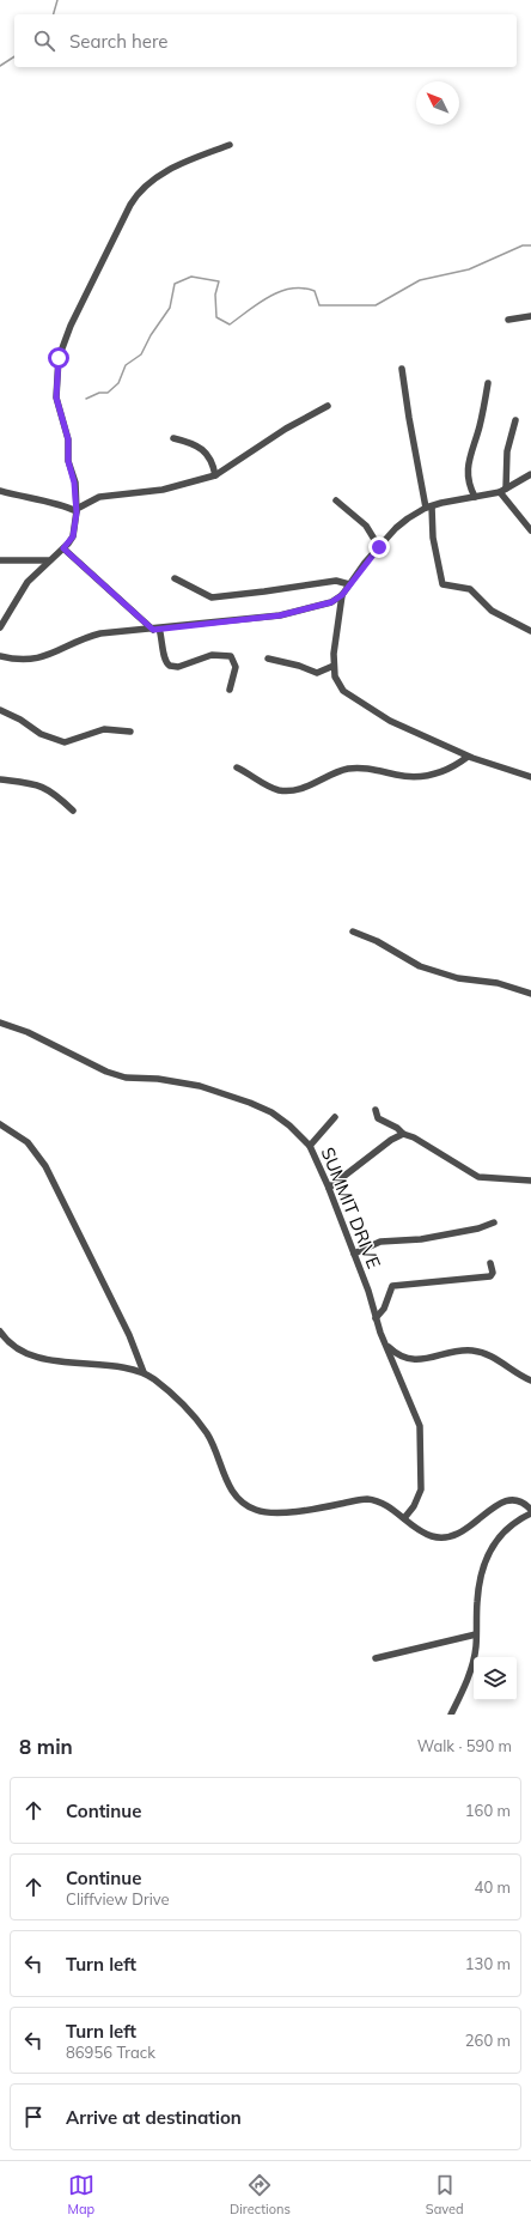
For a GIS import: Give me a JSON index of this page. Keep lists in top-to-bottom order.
{
  "streets": {
    "street": ["SUMMIT DRIVE"]
  },
  "north": "top left",
  "page": {
    "search": "Search here",
    "heading": ["8 min", "Walk · 590 m"],
    "list": [
      ["Continue", "160 m"],
      ["Continue", "Cliffview Drive", "40 m"],
      ["Turn left", "130 m"],
      ["Turn left", "86956 Track", "260 m"],
      "Arrive at destination"
    ],
    "nav": ["Map", "Directions", "Saved"]
  }
}
